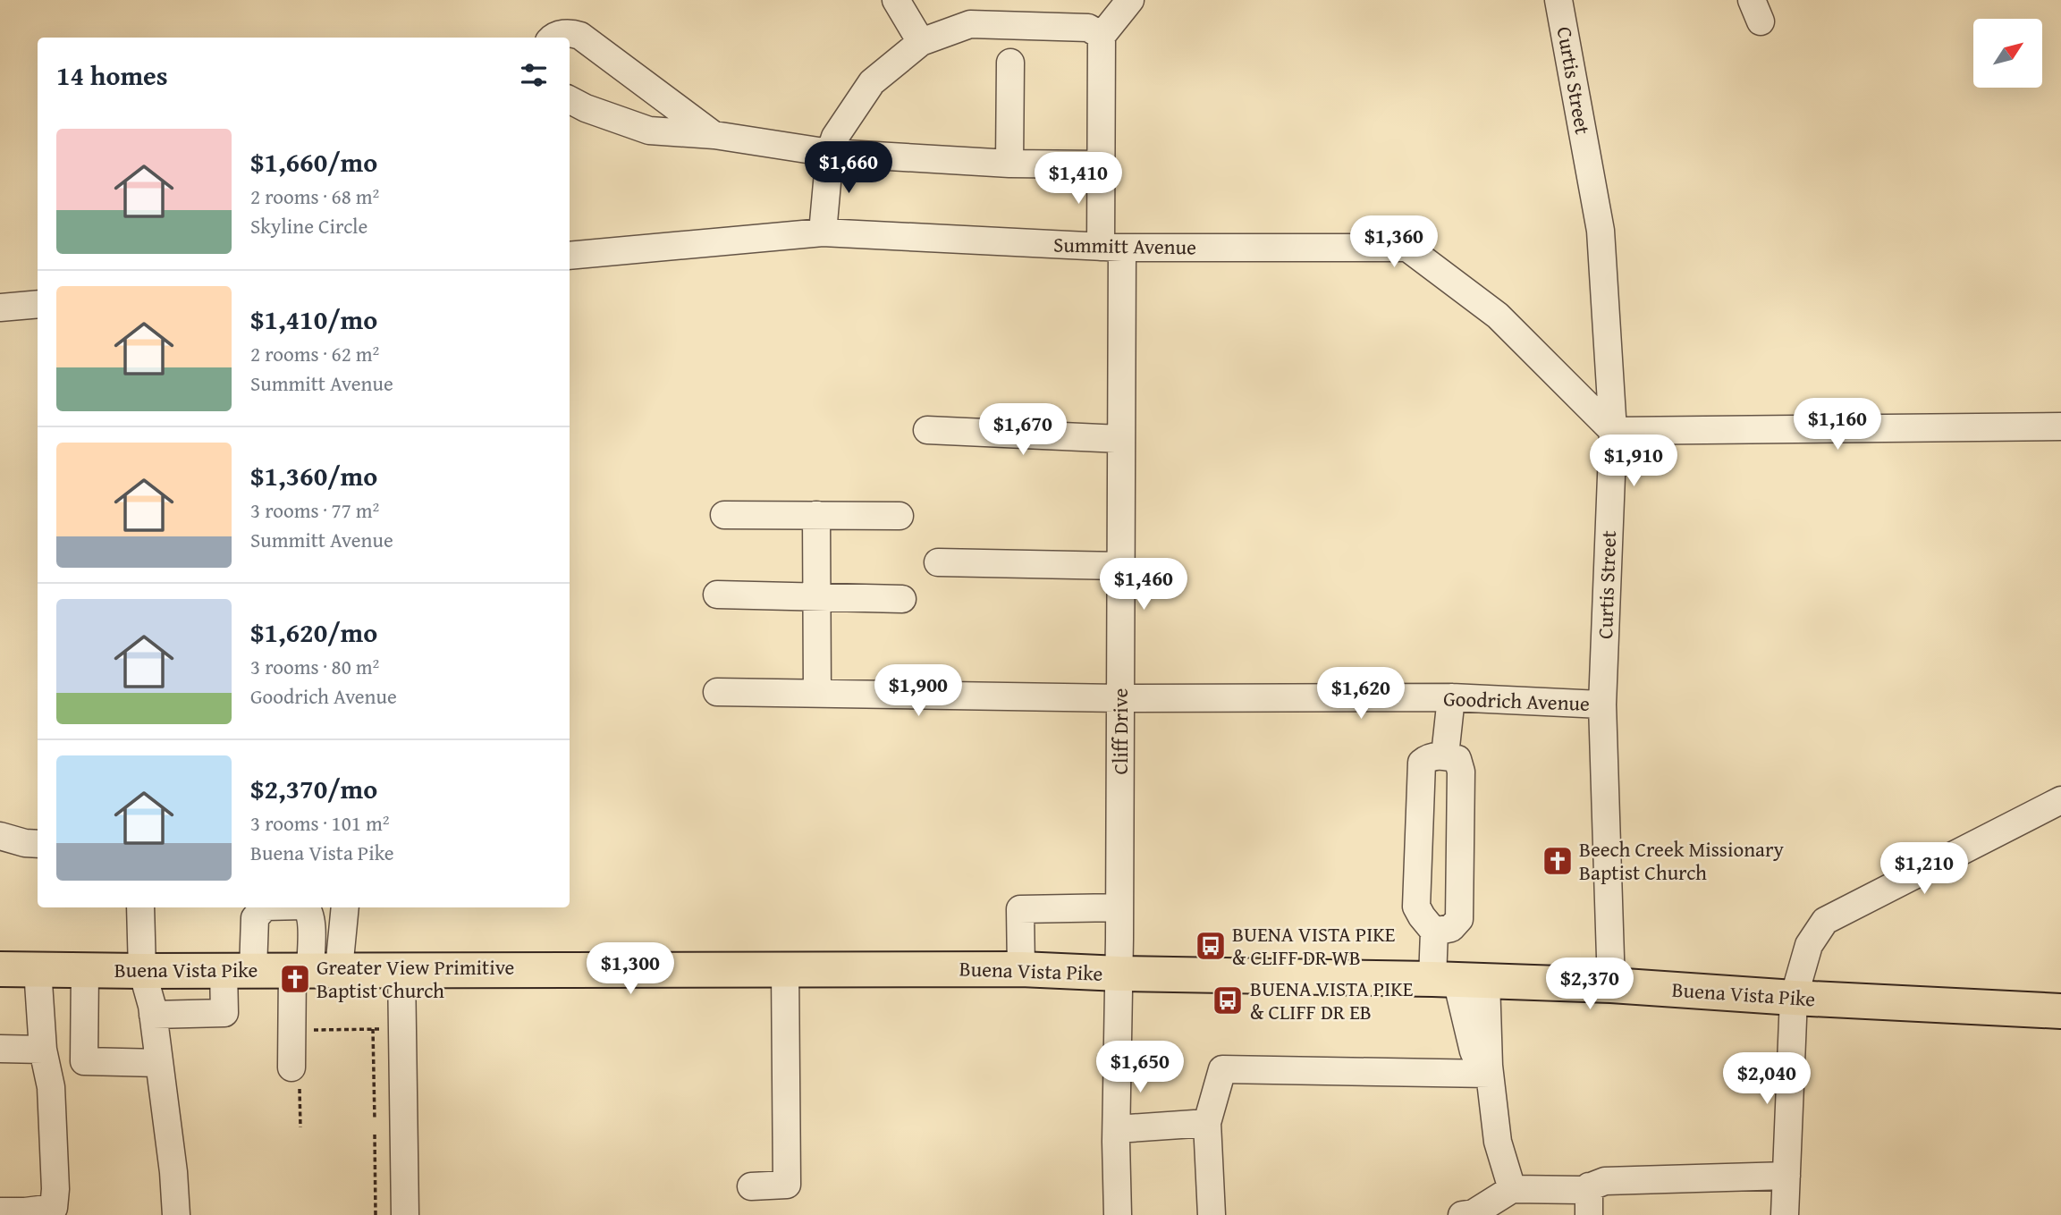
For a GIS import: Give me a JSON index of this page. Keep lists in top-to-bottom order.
{
  "streets": {
    "main road": ["Buena Vista Pike"],
    "street": [
      "Curtis Street",
      "Summitt Avenue",
      "Goodrich Avenue",
      "Cliff Drive"
    ]
  },
  "crossings": [
    ["Curtis Street", "Summitt Avenue"],
    ["Curtis Street", "Goodrich Avenue"],
    ["Curtis Street", "Buena Vista Pike"],
    ["Summitt Avenue", "Cliff Drive"],
    ["Goodrich Avenue", "Cliff Drive"],
    ["Cliff Drive", "Buena Vista Pike"]
  ],
  "places": {
    "church": ["Beech Creek Missionary Baptist Church", "Greater View Primitive Baptist Church"],
    "bus stop": ["BUENA VISTA PIKE & CLIFF DR WB", "BUENA VISTA PIKE & CLIFF DR EB"]
  },
  "north": "top right",
  "page": {
    "heading": "14 homes",
    "list": [
      {
        "name": "$1,660/mo",
        "note": "2 rooms · 68 m² · Skyline Circle"
      },
      {
        "name": "$1,410/mo",
        "note": "2 rooms · 62 m² · Summitt Avenue"
      },
      {
        "name": "$1,360/mo",
        "note": "3 rooms · 77 m² · Summitt Avenue"
      },
      {
        "name": "$1,620/mo",
        "note": "3 rooms · 80 m² · Goodrich Avenue"
      },
      {
        "name": "$2,370/mo",
        "note": "3 rooms · 101 m² · Buena Vista Pike"
      }
    ],
    "price": [
      "$1,660",
      "$1,410",
      "$1,360",
      "$1,160",
      "$1,670",
      "$1,910",
      "$1,460",
      "$1,900",
      "$1,620",
      "$1,210",
      "$1,300",
      "$2,370",
      "$1,650",
      "$2,040"
    ]
  }
}
